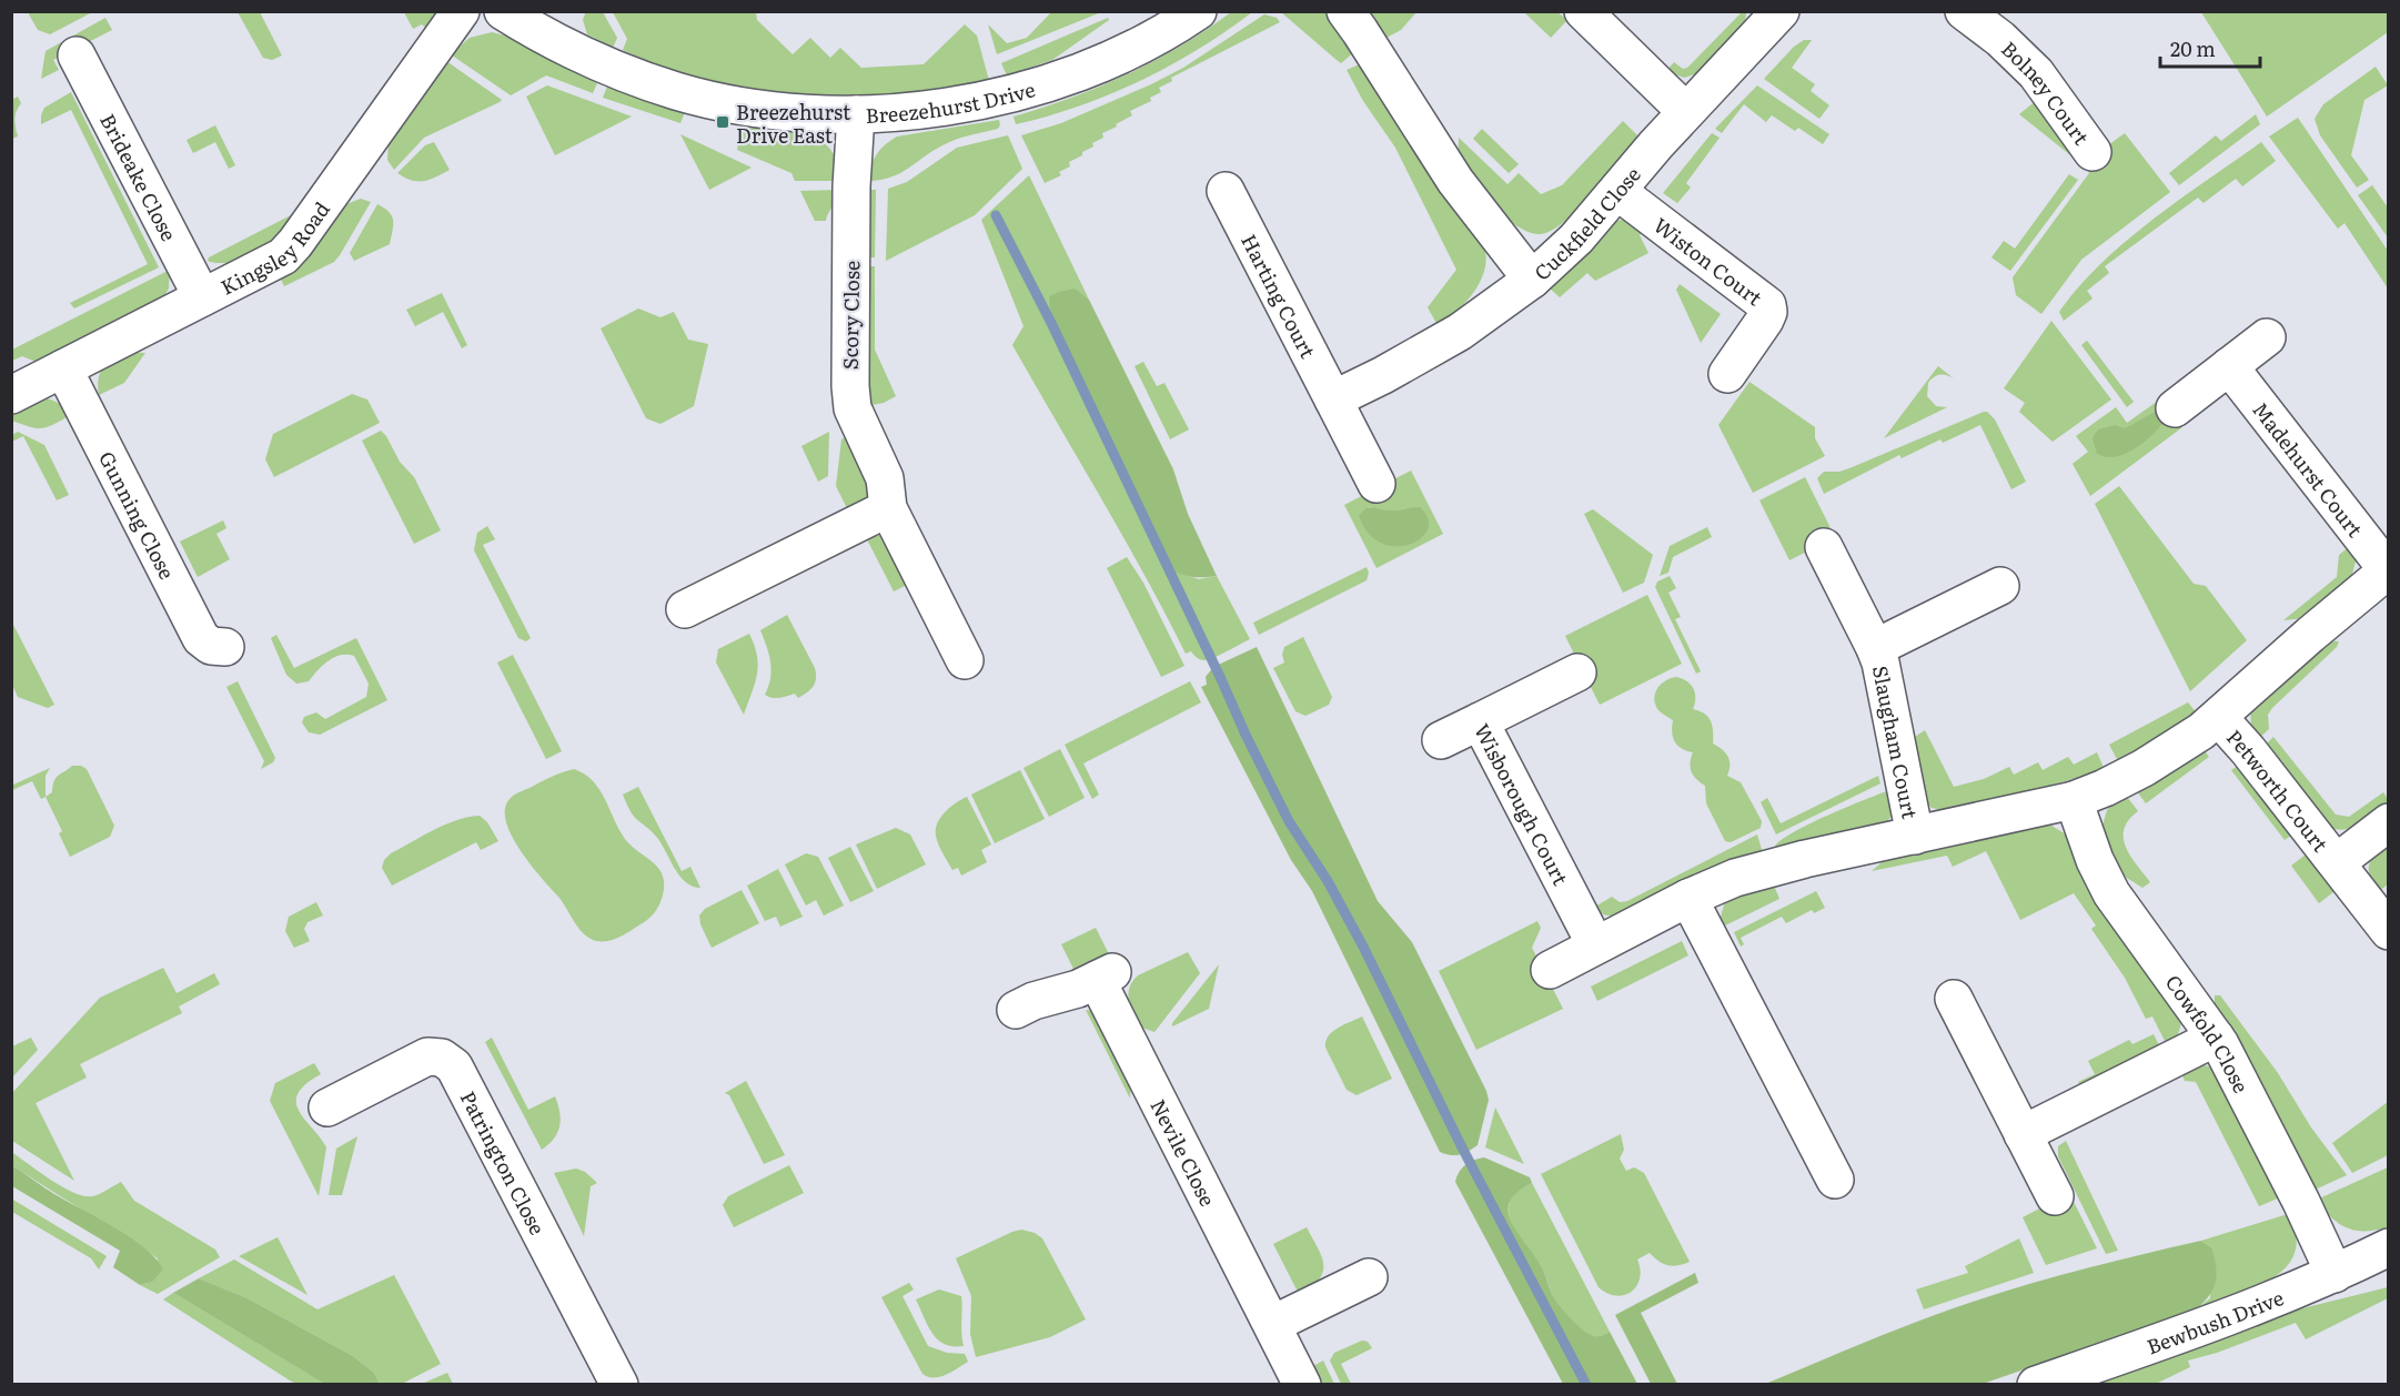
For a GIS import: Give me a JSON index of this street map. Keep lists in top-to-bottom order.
{
  "streets": {
    "street": [
      "Bolney Court",
      "Breezehurst Drive",
      "Brideake Close",
      "Cuckfield Close",
      "Kingsley Road",
      "Wiston Court",
      "Harting Court",
      "Scory Close",
      "Madehurst Court",
      "Gunning Close",
      "Slaugham Court",
      "Petworth Court",
      "Wisborough Court",
      "Cowfold Close",
      "Nevile Close",
      "Patrington Close",
      "Bewbush Drive"
    ]
  },
  "crossings": [
    ["Breezehurst Drive", "Scory Close"],
    ["Brideake Close", "Kingsley Road"],
    ["Cuckfield Close", "Wiston Court"],
    ["Kingsley Road", "Gunning Close"],
    ["Cowfold Close", "Bewbush Drive"]
  ],
  "places": {
    "transit": ["Breezehurst Drive East"]
  },
  "scale_bar": "20 m"
}
